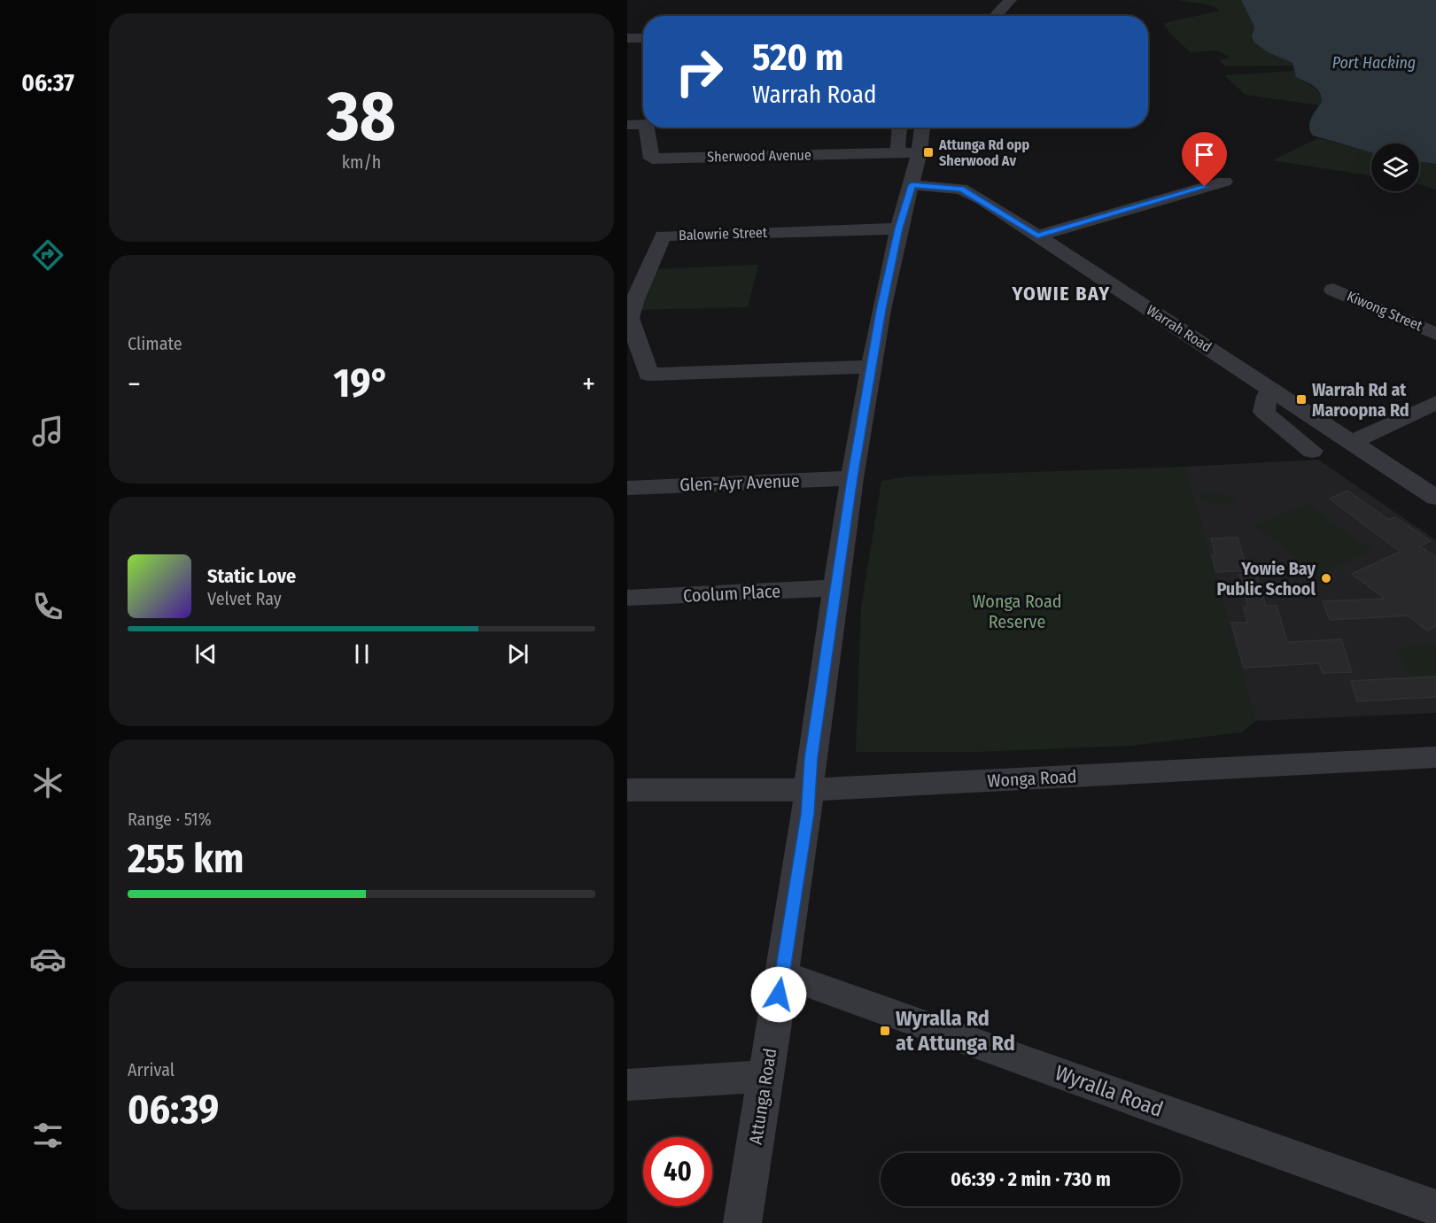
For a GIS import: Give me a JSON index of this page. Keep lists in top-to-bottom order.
{
  "streets": {
    "street": [
      "Sherwood Avenue",
      "Balowrie Street",
      "Kiwong Street",
      "Warrah Road",
      "Glen-Ayr Avenue",
      "Coolum Place",
      "Wonga Road",
      "Wyralla Road",
      "Attunga Road"
    ]
  },
  "crossings": [
    ["Sherwood Avenue", "Attunga Road"],
    ["Balowrie Street", "Attunga Road"],
    ["Warrah Road", "Attunga Road"],
    ["Glen-Ayr Avenue", "Attunga Road"],
    ["Coolum Place", "Attunga Road"],
    ["Wonga Road", "Attunga Road"],
    ["Wyralla Road", "Attunga Road"]
  ],
  "districts": ["YOWIE BAY"],
  "water": ["Port Hacking"],
  "parks": ["Wonga Road Reserve"],
  "places": {
    "transit": ["Attunga Rd opp Sherwood Av", "Warrah Rd at Maroopna Rd", "Wyralla Rd at Attunga Rd"],
    "other": ["Yowie Bay Public School"]
  },
  "page": {
    "tabs": "06:37",
    "tile": [
      ["38", "km/h"],
      "Climate",
      ["Range · 51%", "255 km"],
      ["Arrival", "06:39"]
    ],
    "turn": ["520 m", "Warrah Road"],
    "heat": ["−", "19°", "+"],
    "song": ["Static Love", "Velvet Ray"],
    "limit": "40",
    "trip": "06:39 · 2 min · 730 m"
  }
}
